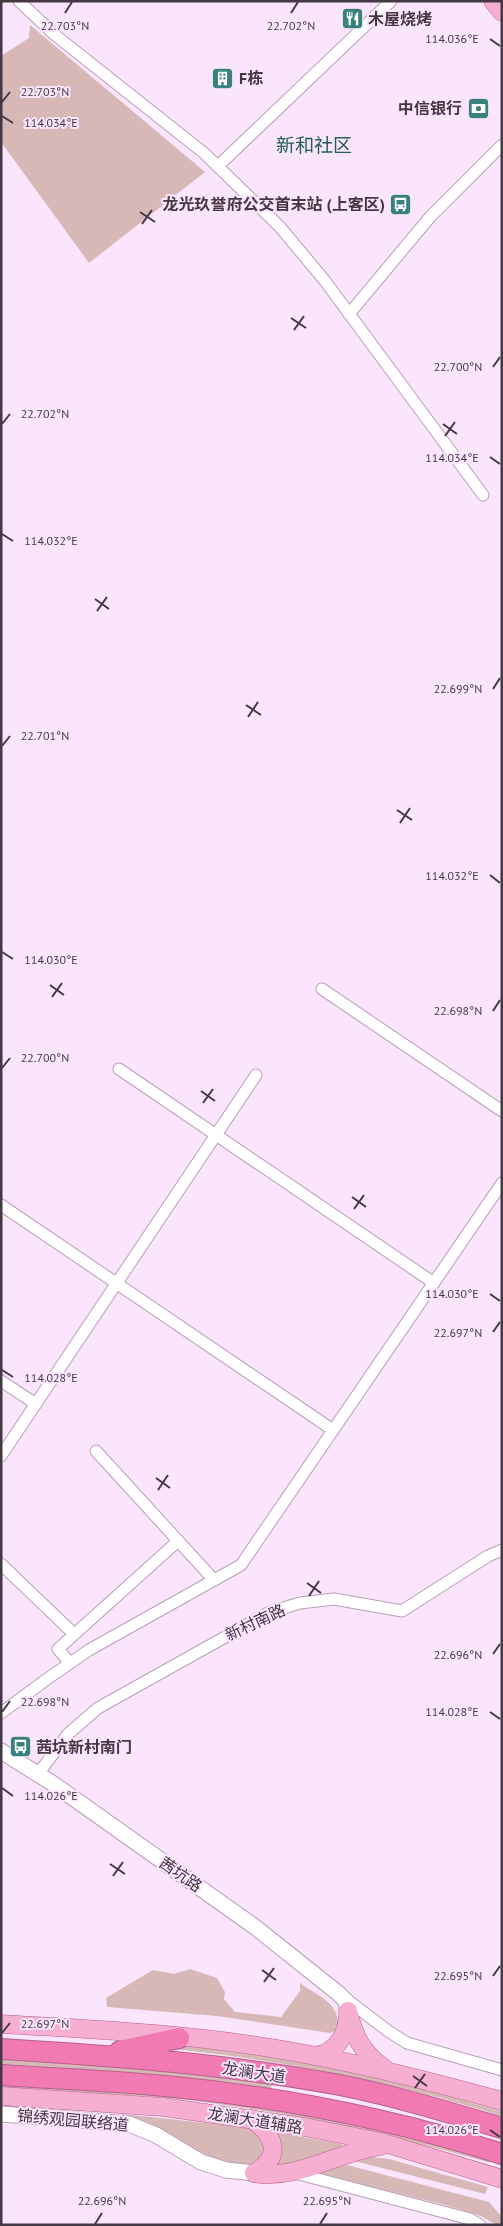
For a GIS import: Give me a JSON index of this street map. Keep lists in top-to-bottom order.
{
  "streets": {
    "highway": ["龙澜大道"],
    "main road": ["龙澜大道辅路"],
    "street": ["新村南路", "茜坑路", "锦绣观园联络道"]
  },
  "crossings": [
    ["新村南路", "茜坑路"]
  ],
  "districts": ["新和社区"],
  "places": {
    "restaurant": ["木屋烧烤"],
    "building": ["F栋"],
    "bank": ["中信银行"],
    "bus stop": ["龙光玖誉府公交首末站 (上客区)", "茜坑新村南门"]
  },
  "coordinates": [
    "22.703°N",
    "22.702°N",
    "114.036°E",
    "114.034°E",
    "22.700°N",
    "114.032°E",
    "22.699°N",
    "22.701°N",
    "114.030°E",
    "22.698°N",
    "22.697°N",
    "114.028°E",
    "22.696°N",
    "114.026°E",
    "22.695°N"
  ]
}
